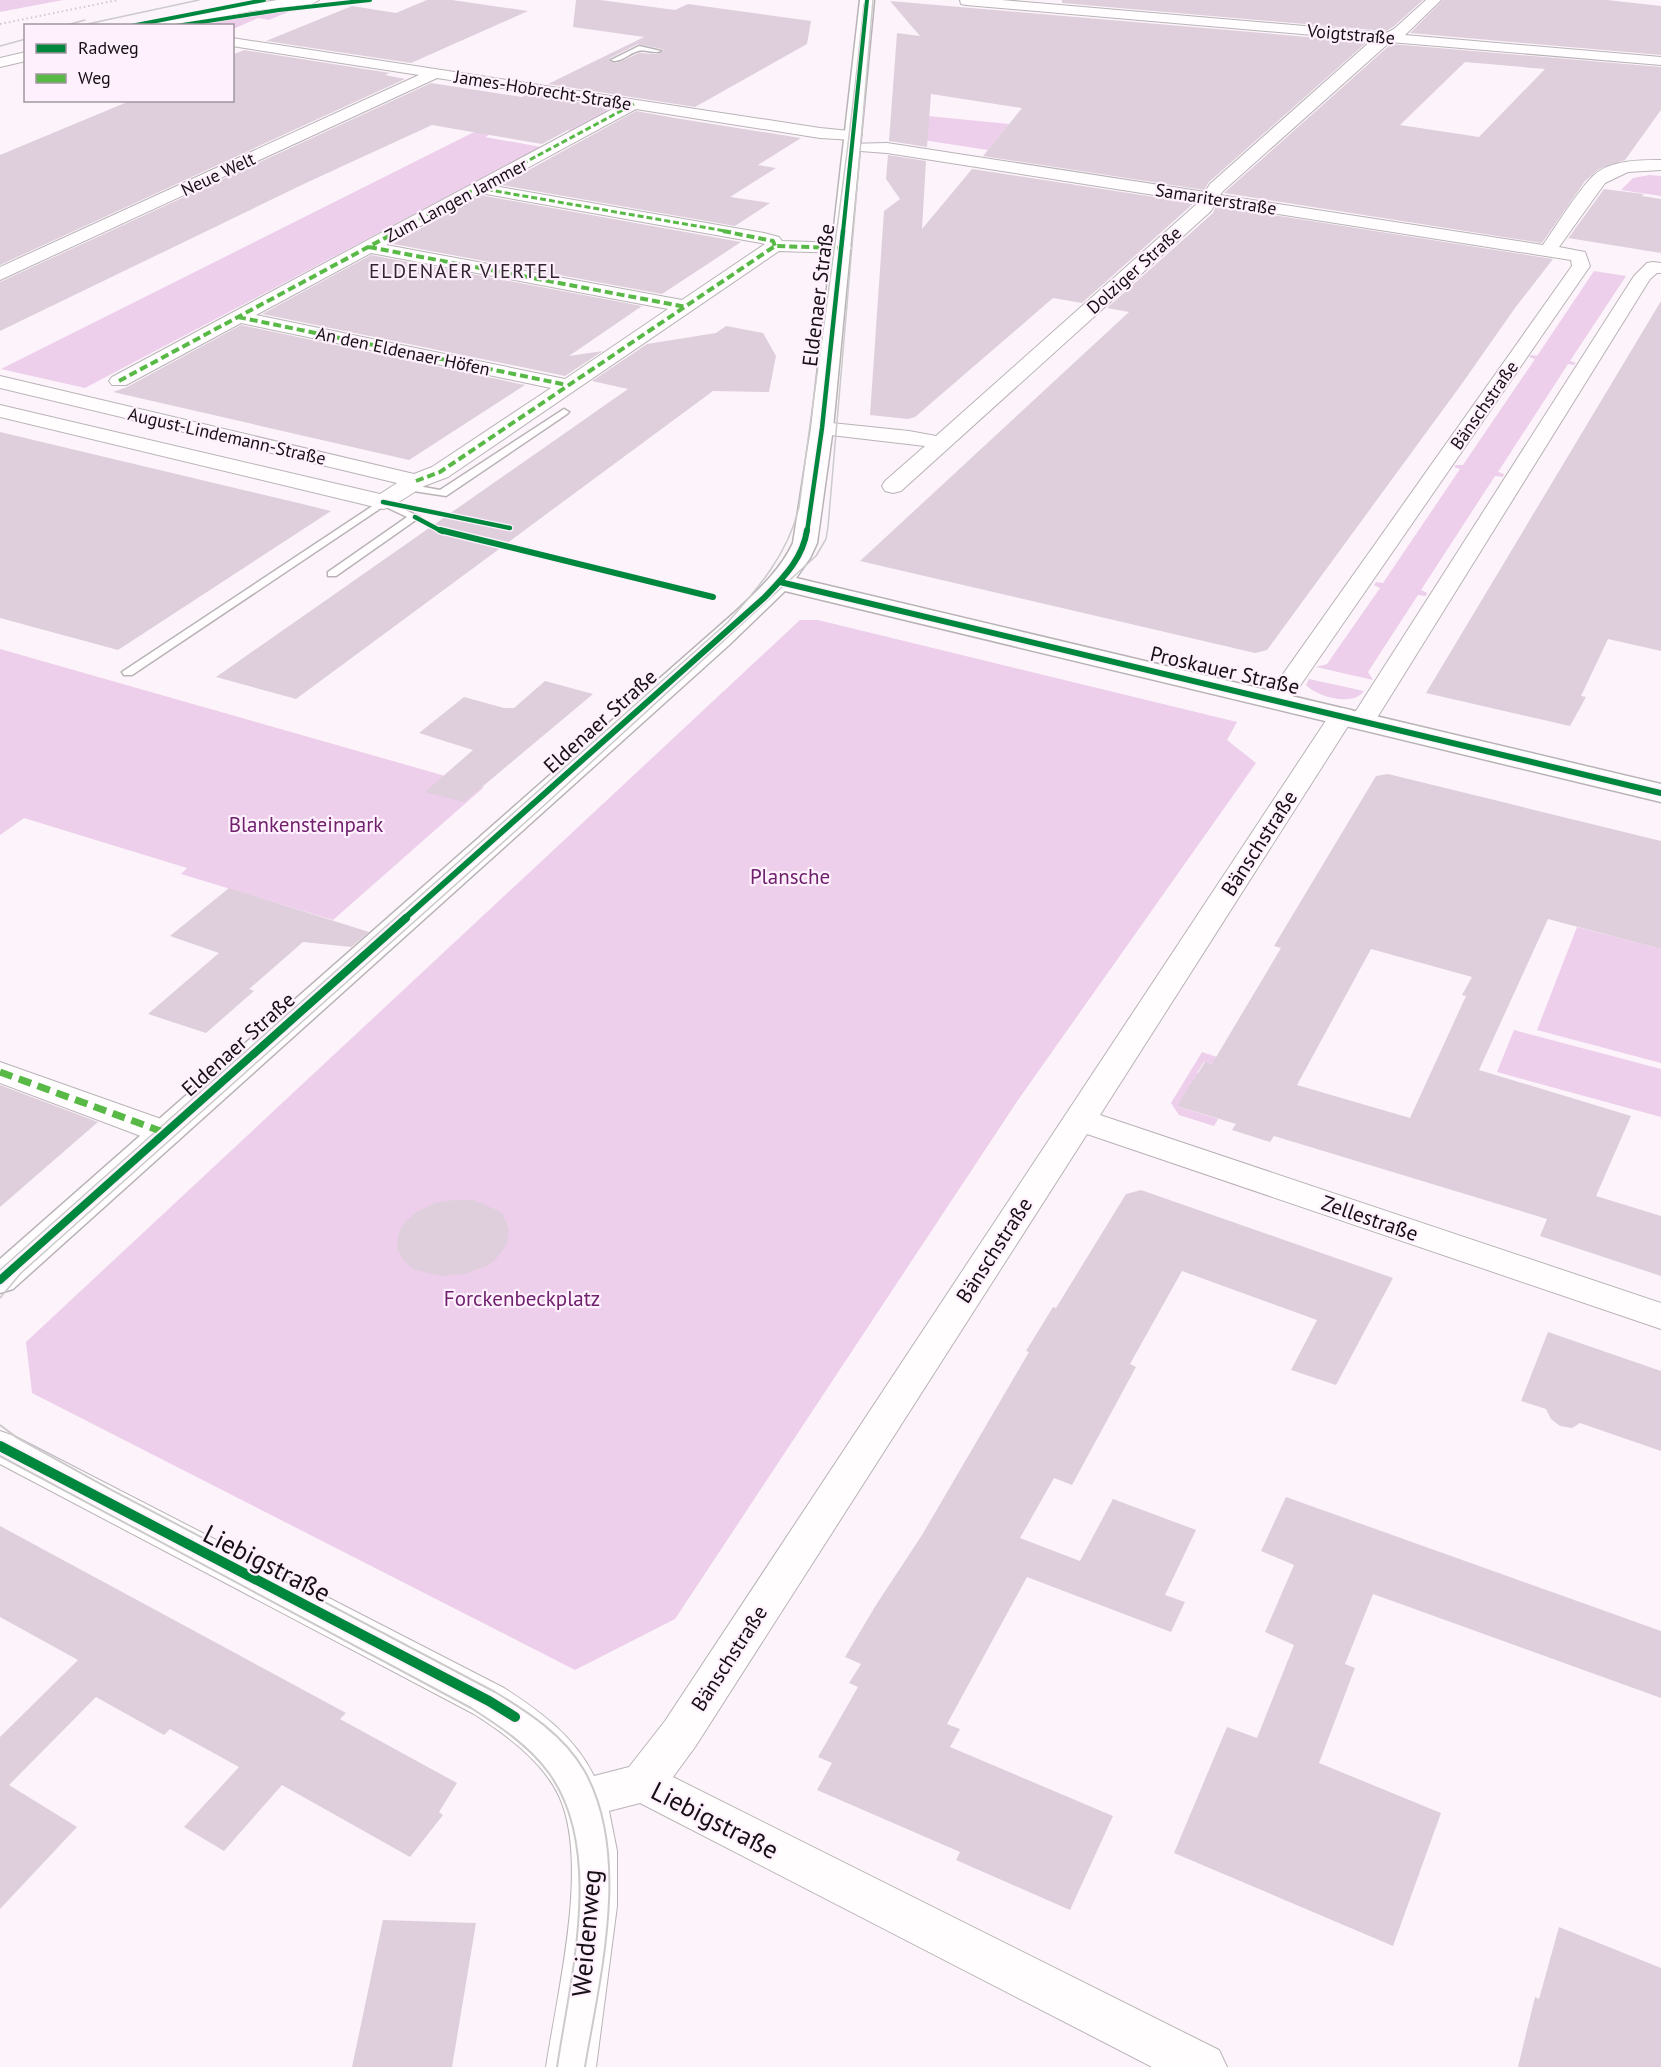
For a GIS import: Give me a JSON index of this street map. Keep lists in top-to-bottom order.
{
  "streets": {
    "street": [
      "Voigtstraße",
      "James-Hobrecht-Straße",
      "Neue Welt",
      "Samariterstraße",
      "Zum Langen Jammer",
      "Dolziger Straße",
      "Eldenaer Straße",
      "An den Eldenaer Höfen",
      "Bänschstraße",
      "August-Lindemann-Straße",
      "Proskauer Straße",
      "Zellestraße",
      "Liebigstraße",
      "Weidenweg"
    ]
  },
  "crossings": [
    ["Voigtstraße", "Dolziger Straße"],
    ["James-Hobrecht-Straße", "Neue Welt"],
    ["James-Hobrecht-Straße", "Samariterstraße"],
    ["James-Hobrecht-Straße", "Zum Langen Jammer"],
    ["James-Hobrecht-Straße", "Eldenaer Straße"],
    ["Samariterstraße", "Dolziger Straße"],
    ["Samariterstraße", "Eldenaer Straße"],
    ["Samariterstraße", "Bänschstraße"],
    ["Zum Langen Jammer", "An den Eldenaer Höfen"],
    ["Eldenaer Straße", "Proskauer Straße"],
    ["Bänschstraße", "Proskauer Straße"],
    ["Bänschstraße", "Zellestraße"],
    ["Bänschstraße", "Liebigstraße"],
    ["Liebigstraße", "Weidenweg"]
  ],
  "districts": ["ELDENAER VIERTEL"],
  "parks": ["Blankensteinpark", "Plansche", "Forckenbeckplatz"],
  "legend": ["Radweg", "Weg"]
}
